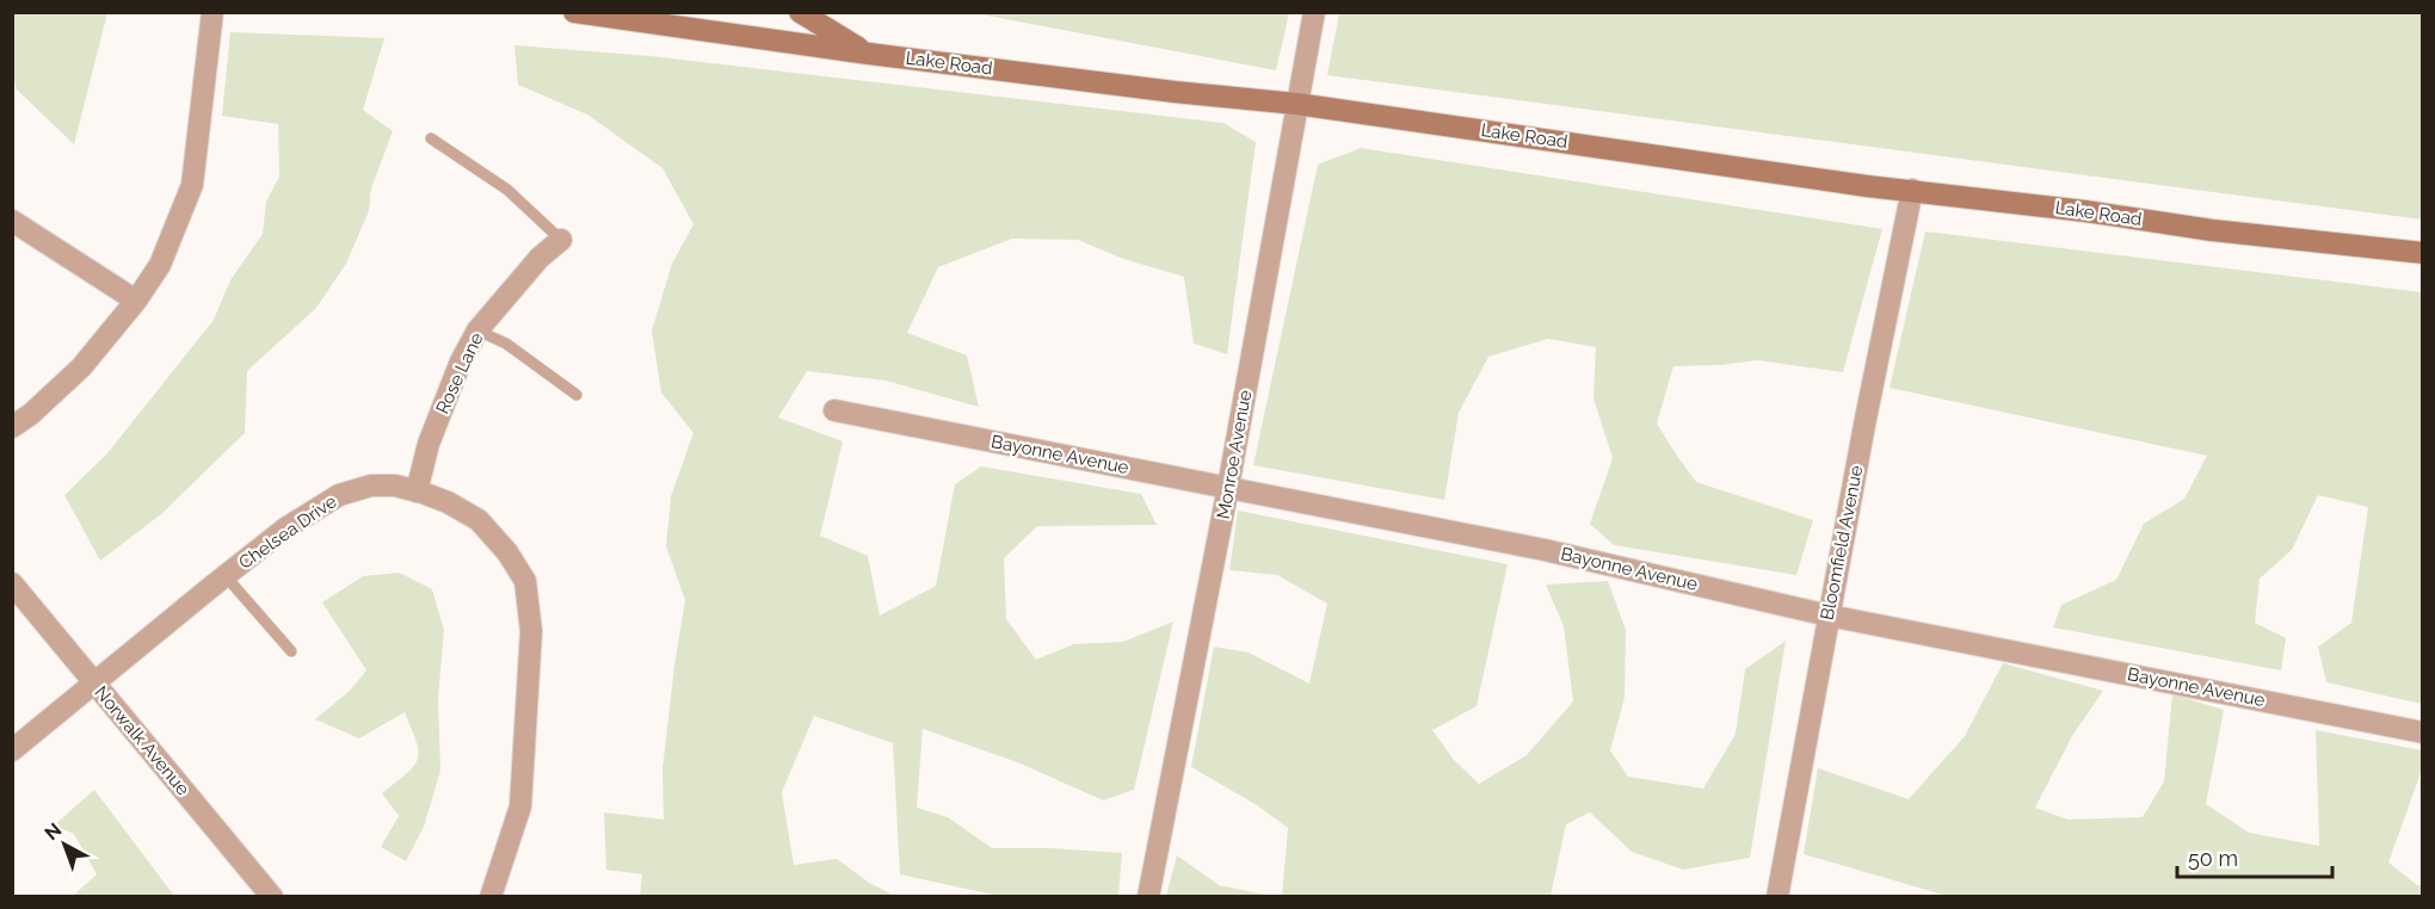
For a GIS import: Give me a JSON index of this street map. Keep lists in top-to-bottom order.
{
  "streets": {
    "street": [
      "Lake Road",
      "Rose Lane",
      "Bayonne Avenue",
      "Monroe Avenue",
      "Chelsea Drive",
      "Bloomfield Avenue",
      "Norwalk Avenue"
    ]
  },
  "crossings": [
    ["Lake Road", "Monroe Avenue"],
    ["Lake Road", "Bloomfield Avenue"],
    ["Rose Lane", "Chelsea Drive"],
    ["Bayonne Avenue", "Monroe Avenue"],
    ["Bayonne Avenue", "Bloomfield Avenue"],
    ["Chelsea Drive", "Norwalk Avenue"]
  ],
  "scale_bar": "50 m",
  "north": "top left"
}
